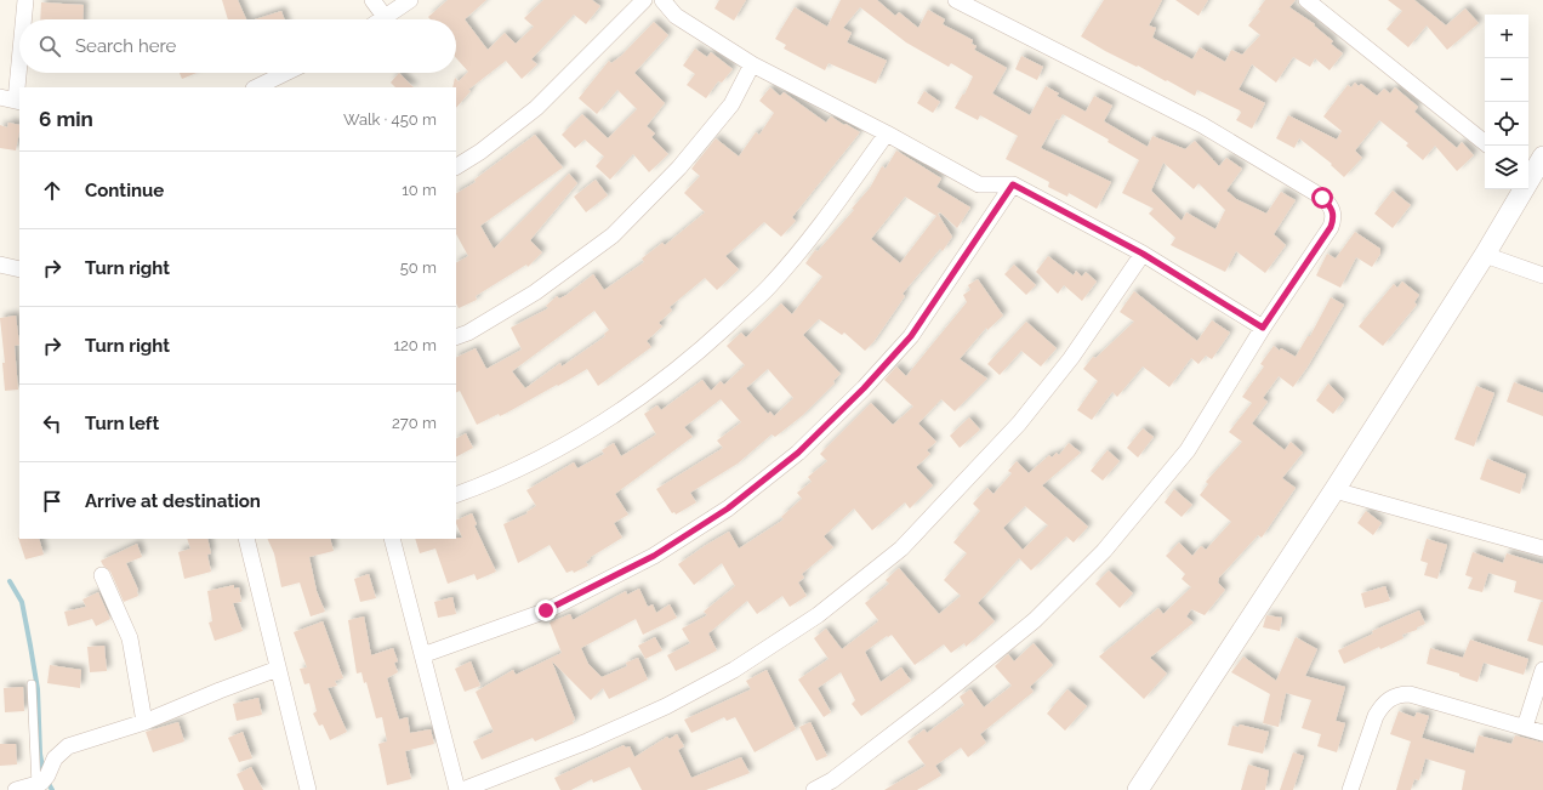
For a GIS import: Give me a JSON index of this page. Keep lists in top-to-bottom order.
{
  "page": {
    "map_buttons": ["+", "−"],
    "search": "Search here",
    "heading": ["6 min", "Walk · 450 m"],
    "list": [
      ["Continue", "10 m"],
      ["Turn right", "50 m"],
      ["Turn right", "120 m"],
      ["Turn left", "270 m"],
      "Arrive at destination"
    ]
  }
}
